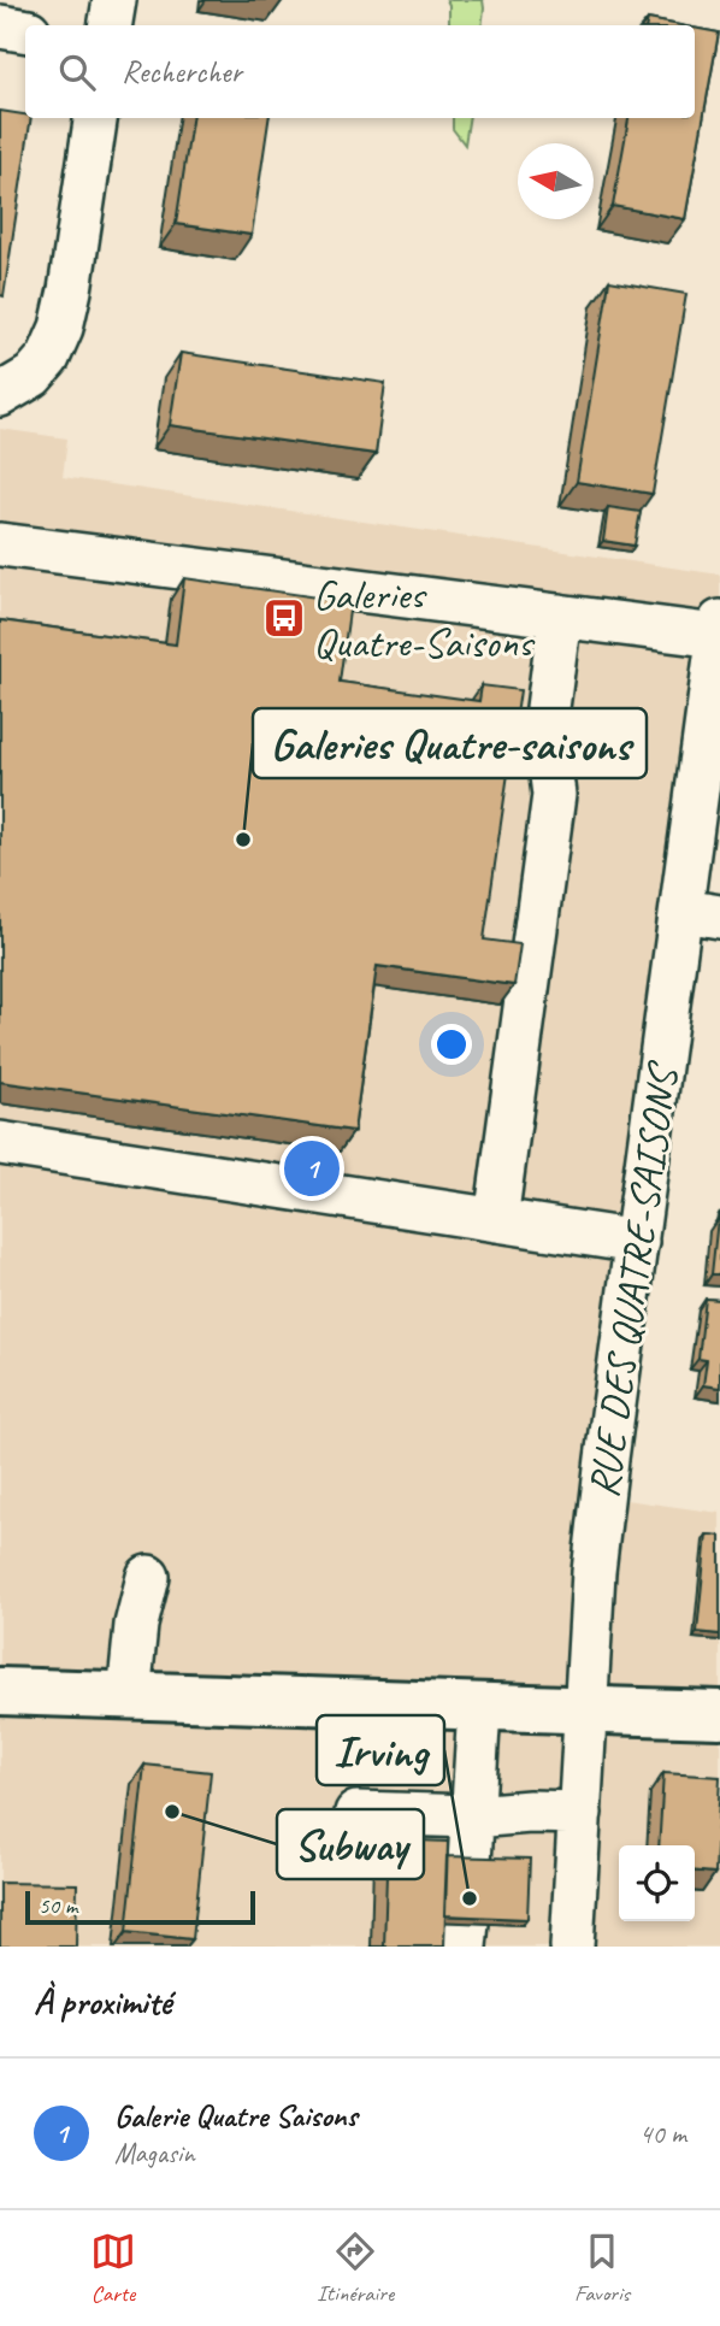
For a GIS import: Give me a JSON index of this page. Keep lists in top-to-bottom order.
{
  "streets": {
    "street": ["RUE DES QUATRE-SAISONS"]
  },
  "places": {
    "bus stop": ["Galeries Quatre-Saisons"],
    "other": ["Galeries Quatre-saisons", "Subway", "Irving"]
  },
  "scale_bar": "50 m",
  "north": "left",
  "page": {
    "search": "Rechercher",
    "pins": "1",
    "scale": "50 m",
    "heading": "À proximité",
    "list": [
      {
        "mark": "1",
        "name": "Galerie Quatre Saisons",
        "note": "Magasin",
        "value": "40 m"
      }
    ],
    "nav": ["Carte", "Itinéraire", "Favoris"]
  }
}
